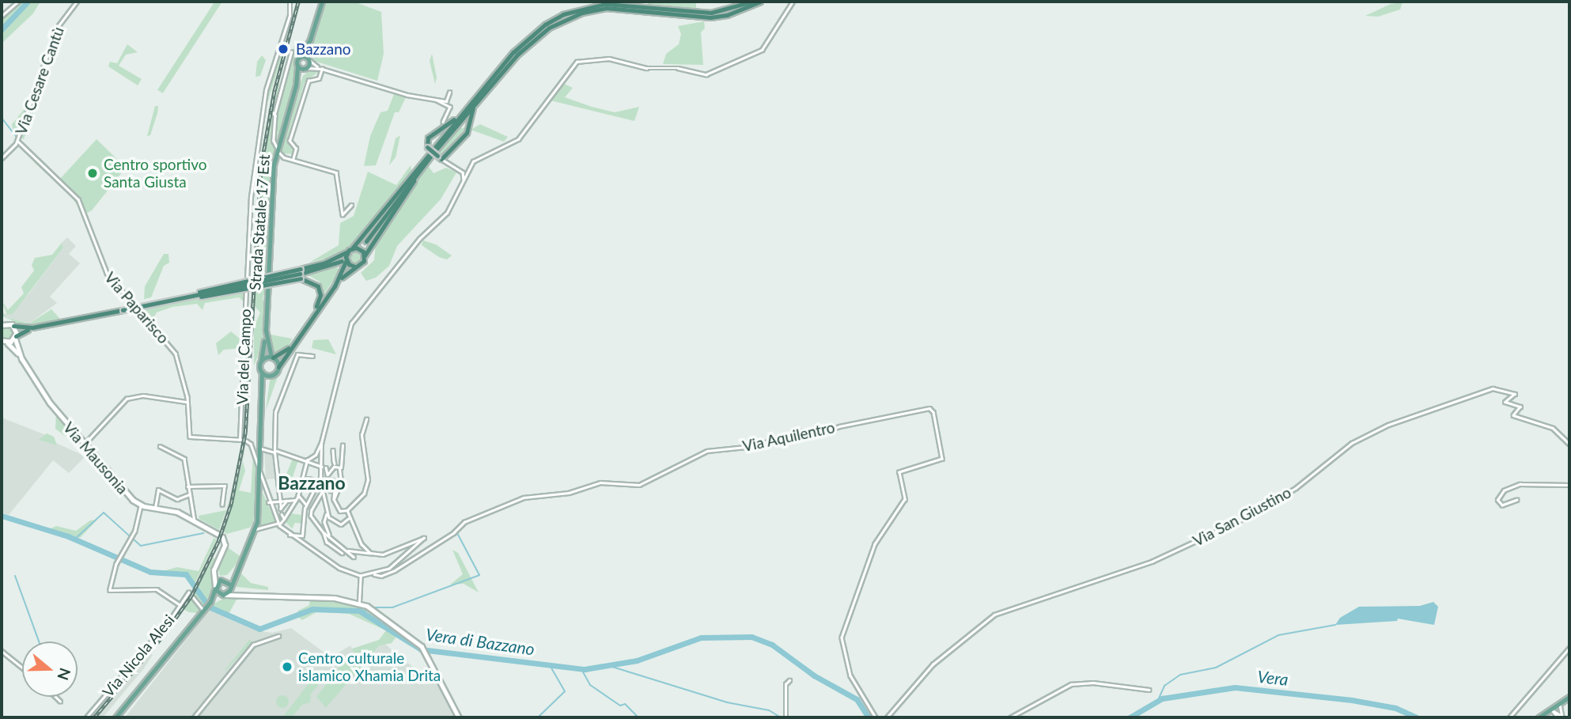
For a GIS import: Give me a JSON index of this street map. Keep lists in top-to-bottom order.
{
  "streets": {
    "main road": ["Strada Statale 17 Est", "Via Mausonia"],
    "street": [
      "Via Cesare Cantù",
      "Via Paparisco",
      "Via del Campo",
      "Via Aquilentro",
      "Via San Giustino",
      "Via Nicola Alesi"
    ]
  },
  "crossings": [
    ["Via Cesare Cantù", "Via Paparisco"],
    ["Via Paparisco", "Via del Campo"]
  ],
  "districts": ["Bazzano"],
  "water": ["Vera di Bazzano", "Vera"],
  "places": ["Bazzano", "Centro sportivo Santa Giusta", "Centro culturale islamico Xhamia Drita"],
  "north": "right"
}
